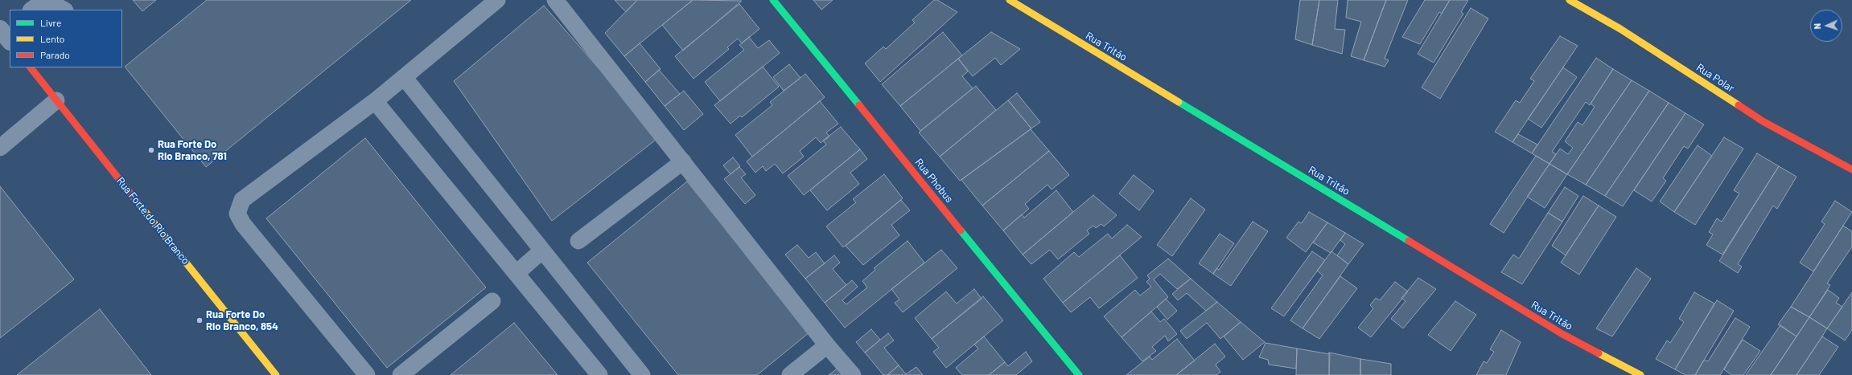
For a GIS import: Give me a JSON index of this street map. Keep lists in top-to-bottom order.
{
  "streets": {
    "street": [
      "Rua Tritão",
      "Rua Polar",
      "Rua Phobus",
      "Rua Forte do Rio Branco"
    ]
  },
  "places": ["Rua Forte Do Rio Branco, 781", "Rua Forte Do Rio Branco, 854"],
  "legend": ["Livre", "Lento", "Parado"],
  "north": "left"
}
